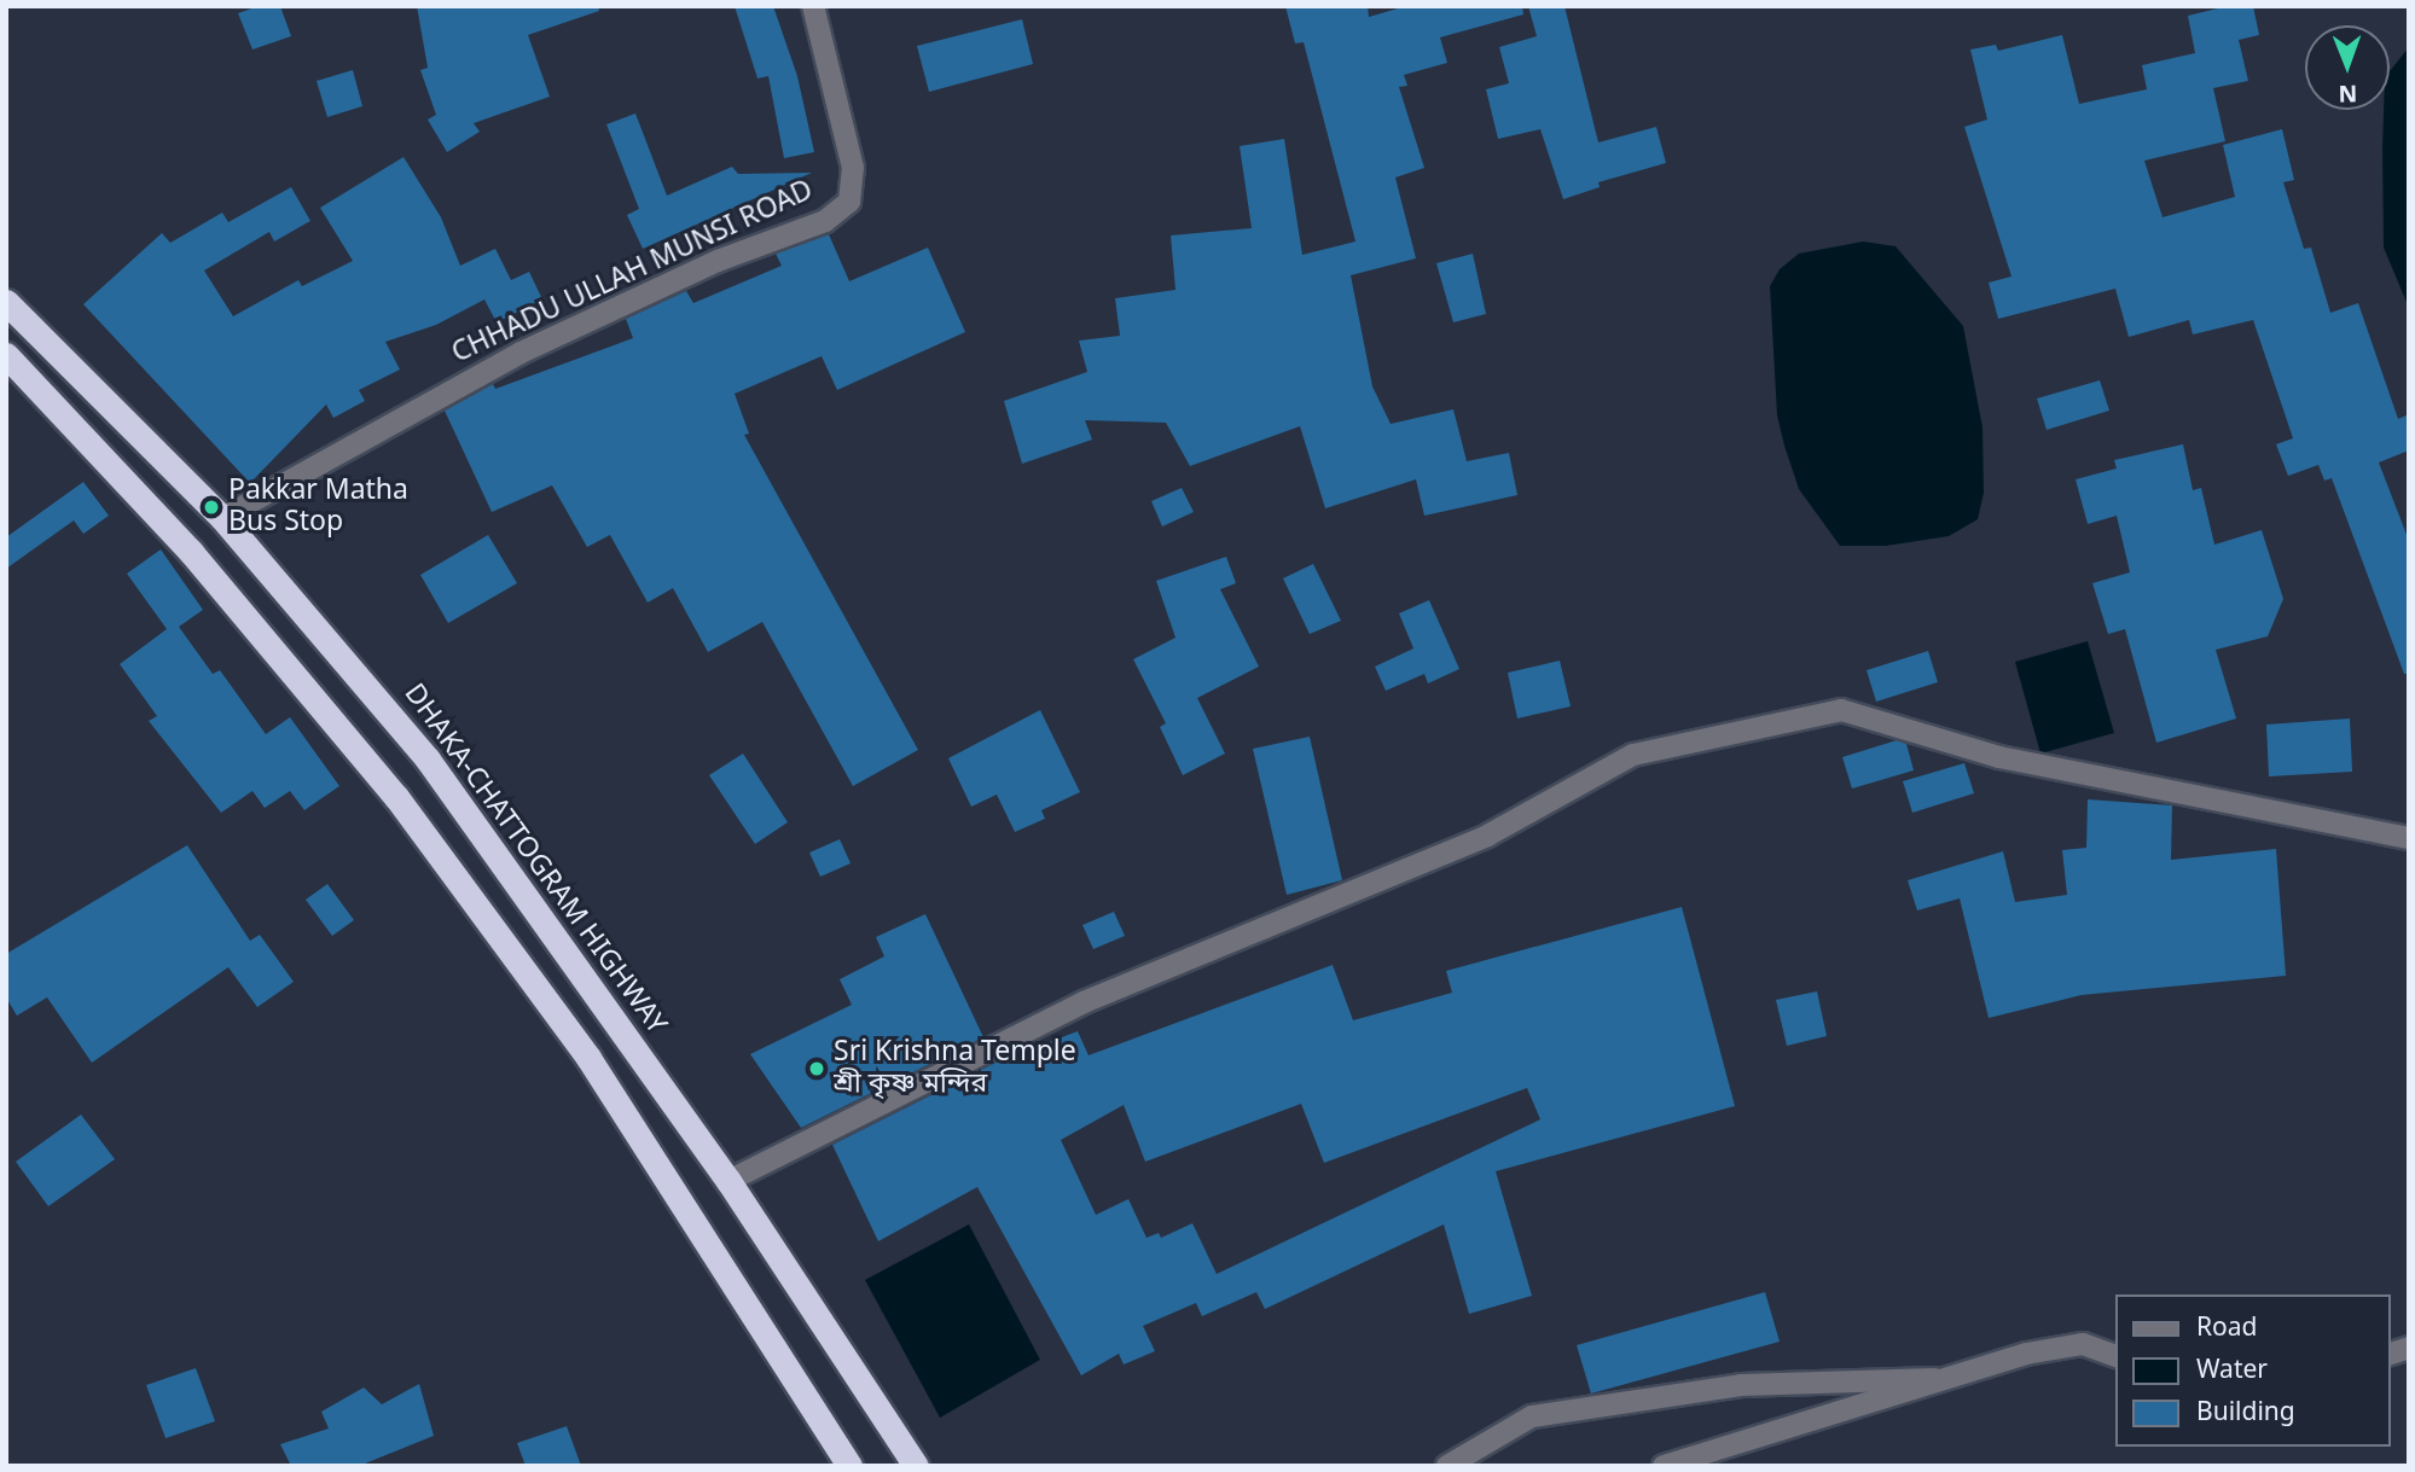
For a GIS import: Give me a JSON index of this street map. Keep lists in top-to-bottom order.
{
  "streets": {
    "highway": ["DHAKA-CHATTOGRAM HIGHWAY"],
    "street": ["CHHADU ULLAH MUNSI ROAD"]
  },
  "crossings": [
    ["CHHADU ULLAH MUNSI ROAD", "DHAKA-CHATTOGRAM HIGHWAY"]
  ],
  "places": ["Pakkar Matha Bus Stop", "Sri Krishna Temple শ্রী কৃষ্ণ মন্দির"],
  "legend": ["Road", "Water", "Building"],
  "north": "bottom"
}
